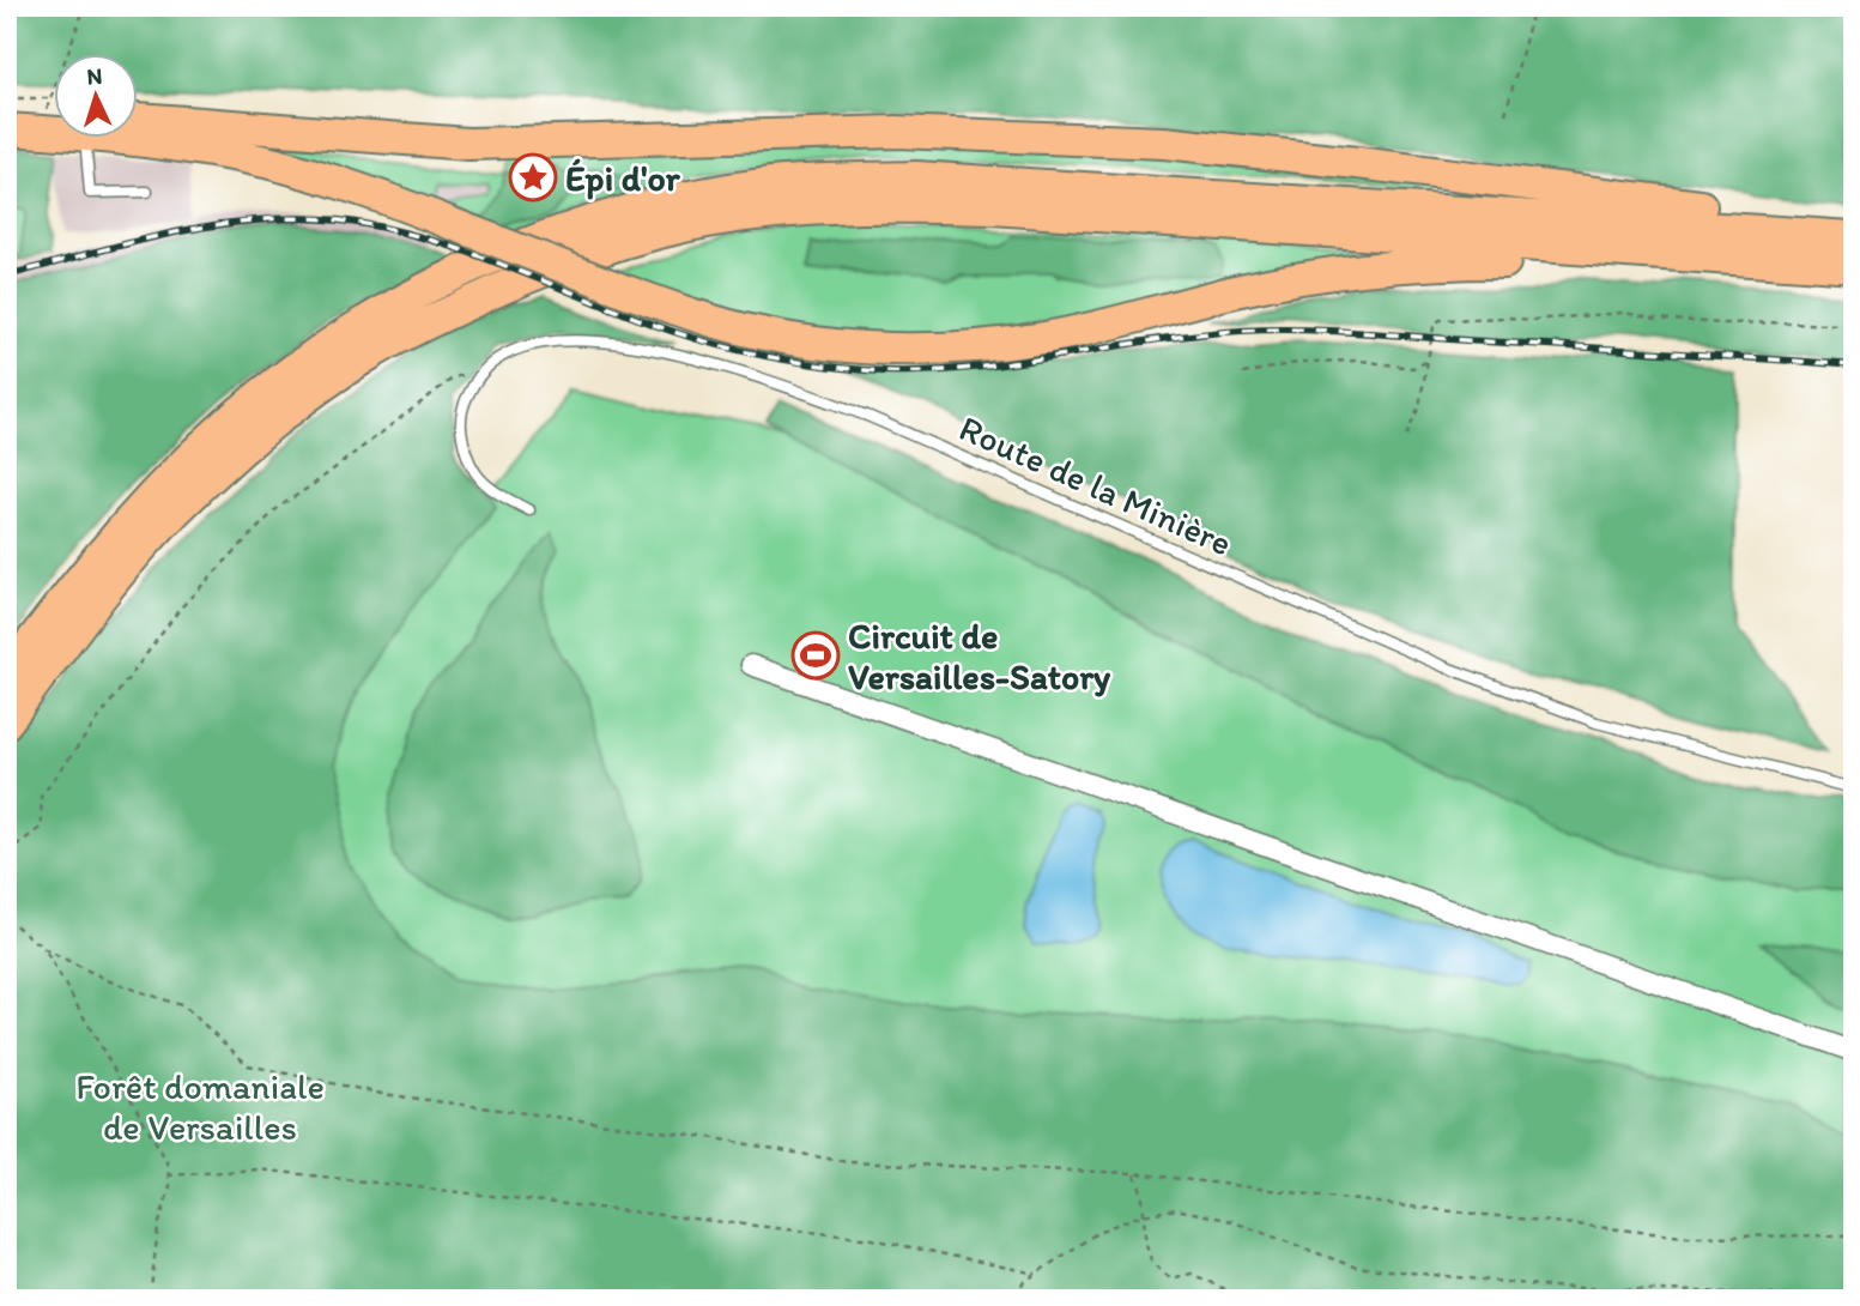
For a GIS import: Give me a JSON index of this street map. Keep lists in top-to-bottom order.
{
  "streets": {
    "lane": ["Route de la Minière"]
  },
  "parks": ["Forêt domaniale de Versailles"],
  "places": {
    "place": ["Épi d'or"],
    "sports": ["Circuit de Versailles-Satory"]
  },
  "north": "top"
}
